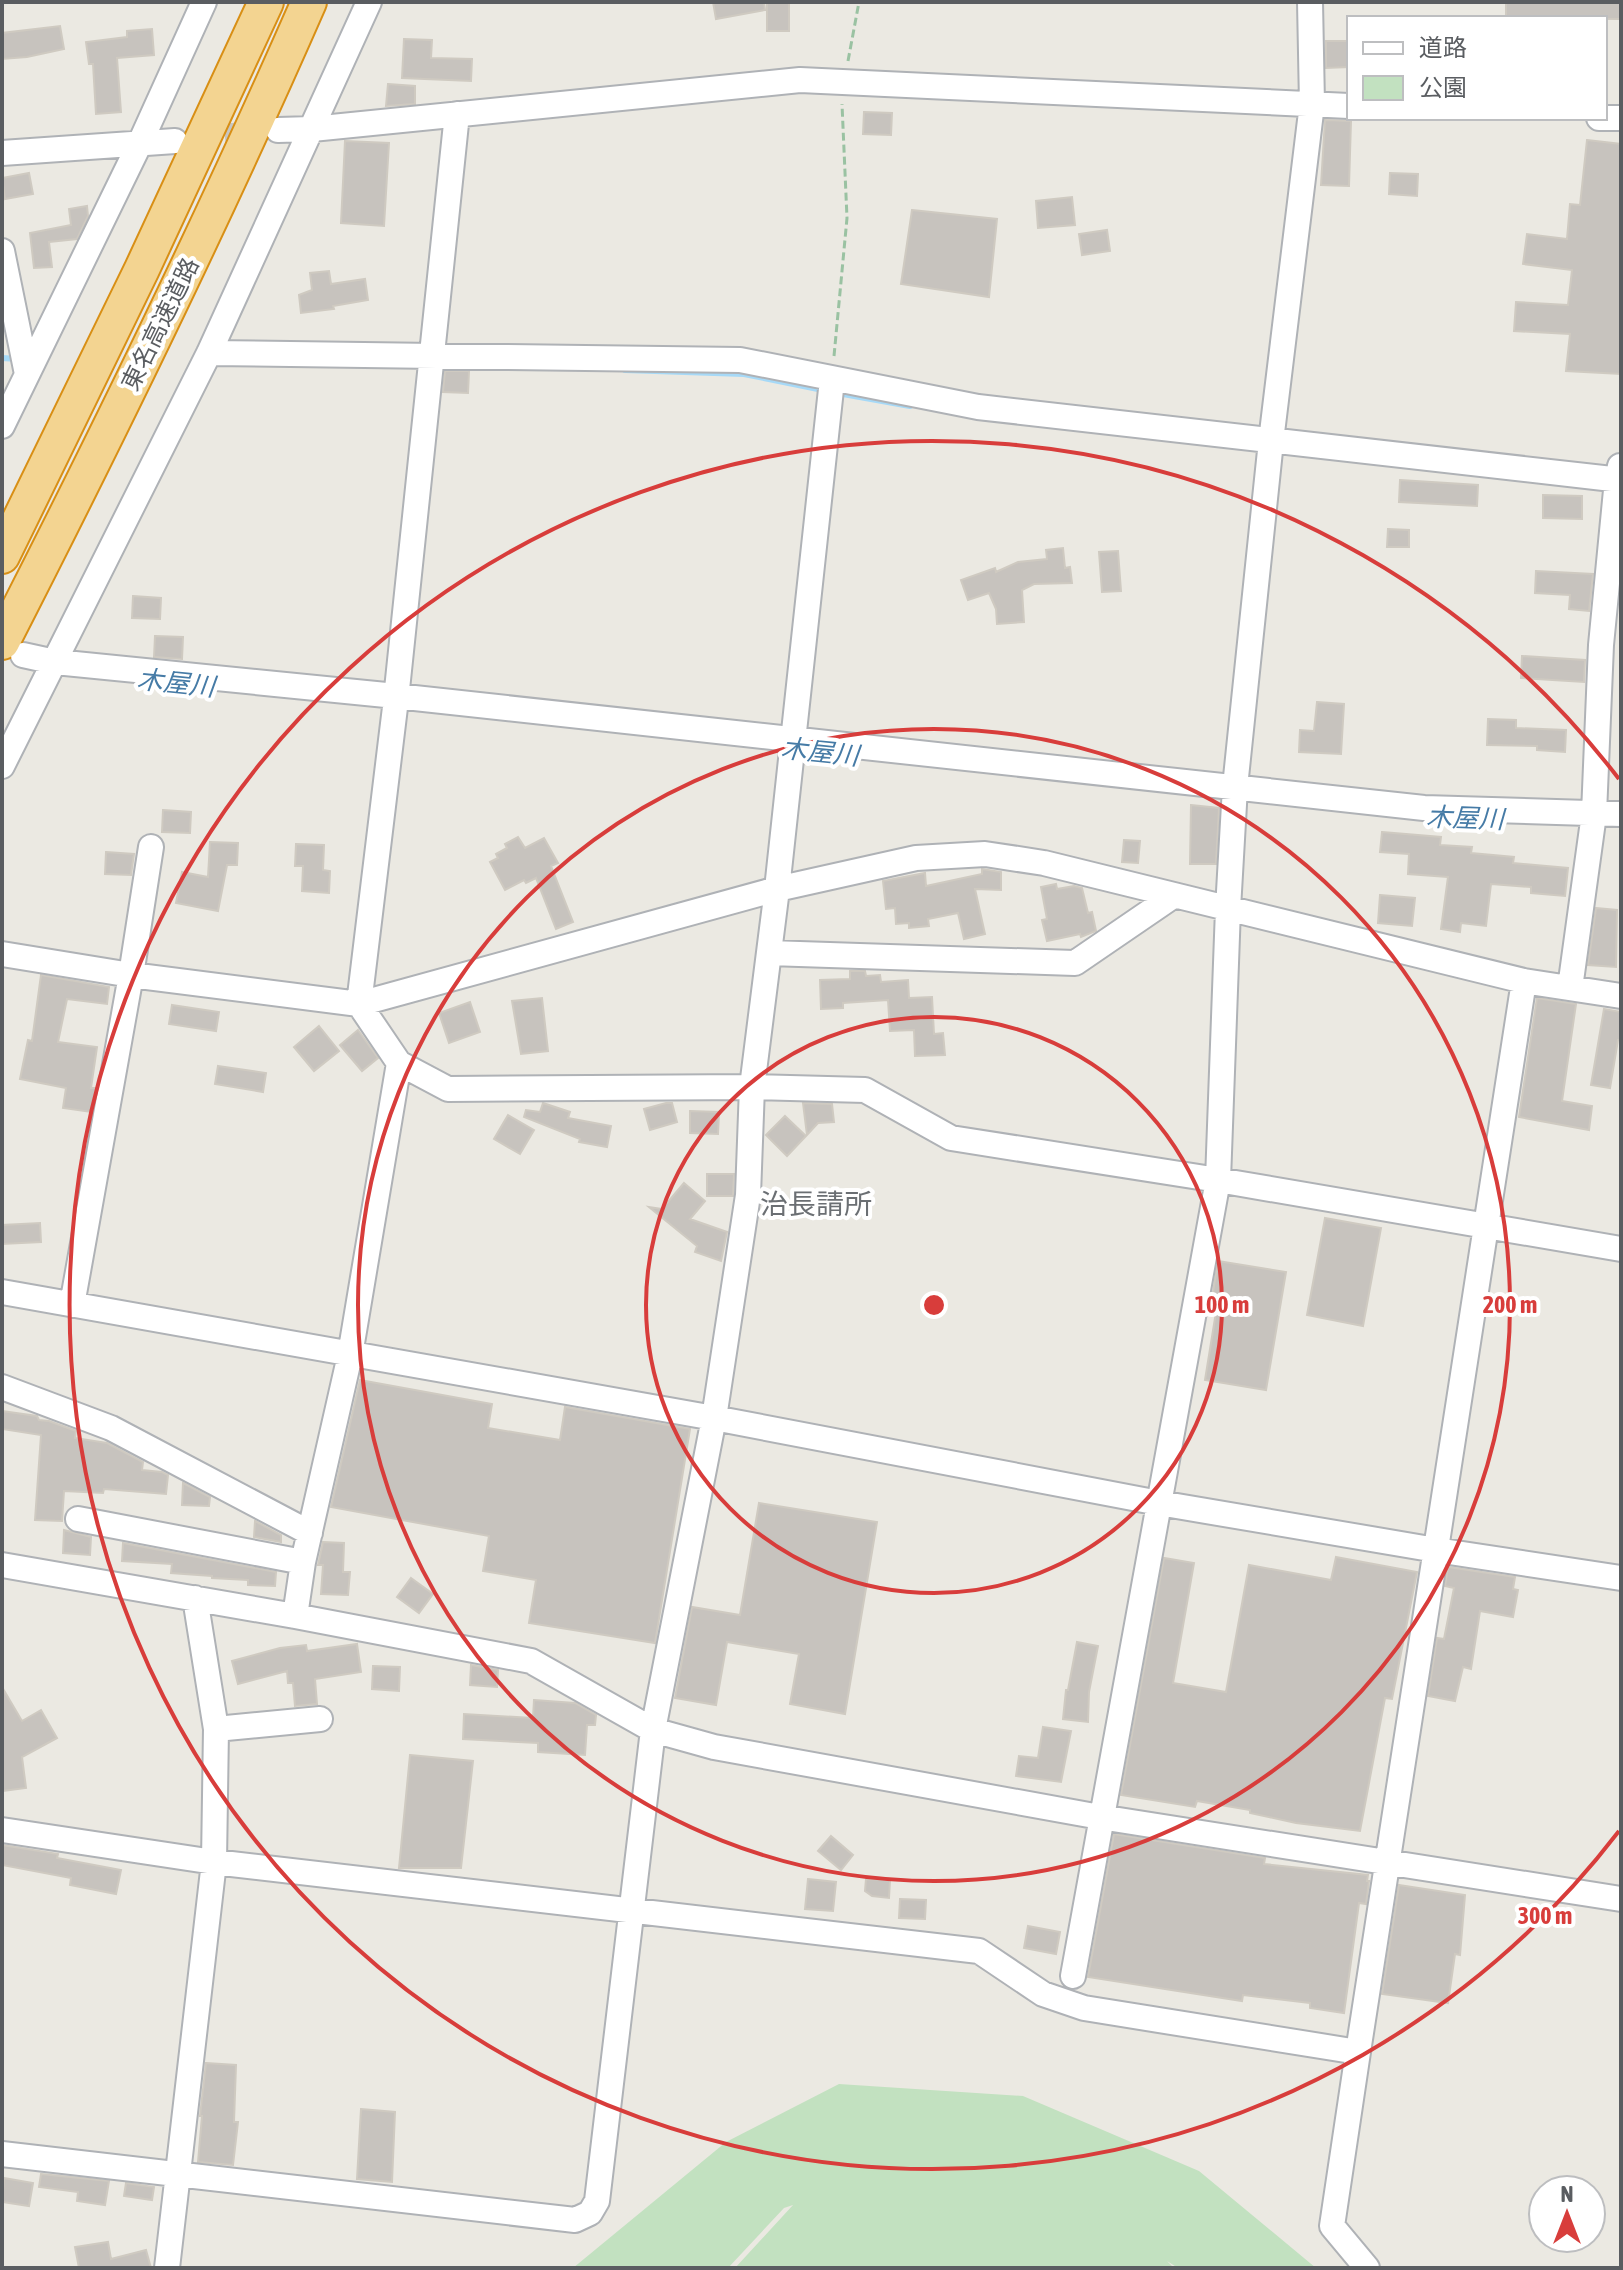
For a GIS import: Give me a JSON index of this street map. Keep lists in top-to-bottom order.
{
  "streets": {
    "highway": ["東名高速道路"]
  },
  "districts": ["治長請所"],
  "water": ["木屋川"],
  "legend": ["道路", "公園"],
  "north": "top",
  "rings": ["100 m", "200 m", "300 m"]
}
